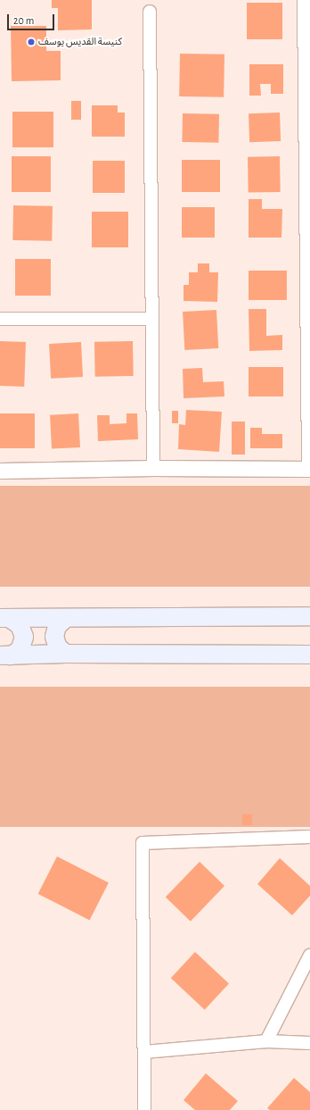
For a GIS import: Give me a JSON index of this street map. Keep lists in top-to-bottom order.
{
  "places": ["كنيسة القديس يوسف"],
  "scale_bar": "20 m"
}
